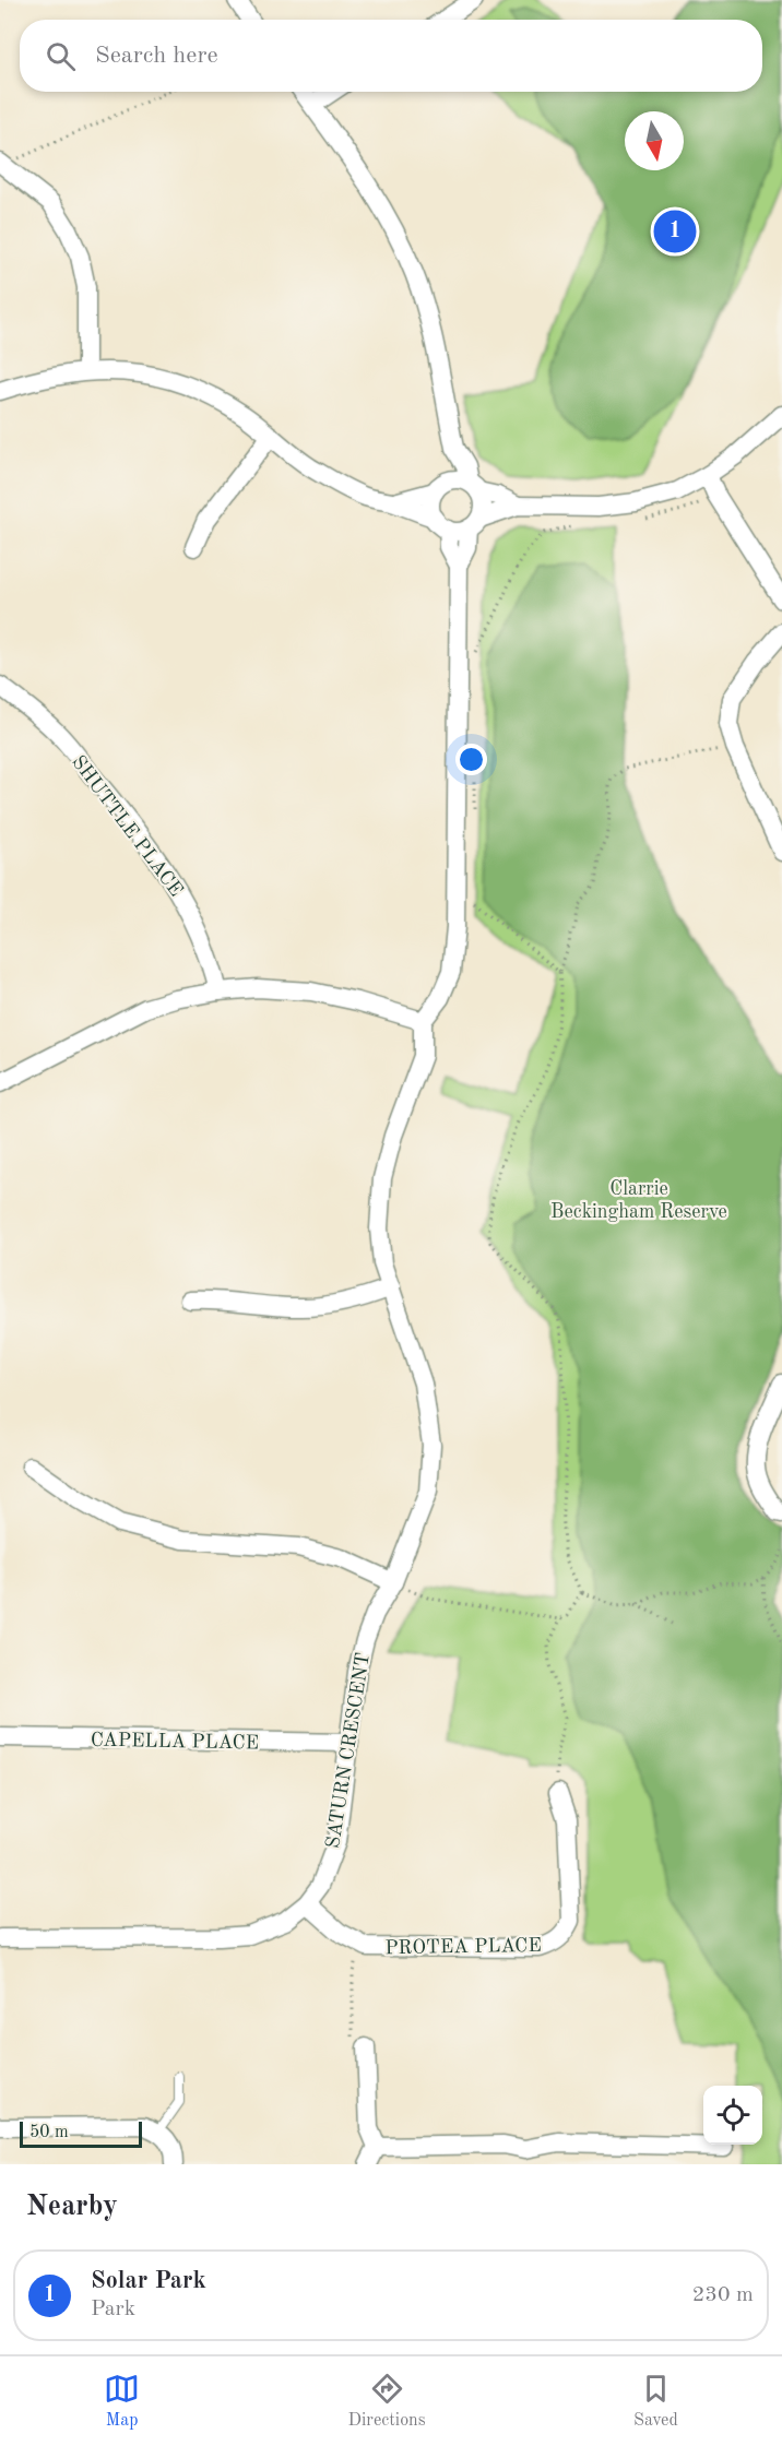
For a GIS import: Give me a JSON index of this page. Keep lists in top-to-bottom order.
{
  "streets": {
    "street": [
      "SHUTTLE PLACE",
      "CAPELLA PLACE",
      "SATURN CRESCENT",
      "PROTEA PLACE"
    ]
  },
  "crossings": [
    ["CAPELLA PLACE", "SATURN CRESCENT"],
    ["SATURN CRESCENT", "PROTEA PLACE"]
  ],
  "parks": ["Clarrie Beckingham Reserve"],
  "scale_bar": "50 m",
  "north": "bottom",
  "page": {
    "search": "Search here",
    "pins": "1",
    "scale": "50 m",
    "heading": "Nearby",
    "list": [
      {
        "mark": "1",
        "name": "Solar Park",
        "note": "Park",
        "value": "230 m"
      }
    ],
    "nav": ["Map", "Directions", "Saved"]
  }
}
